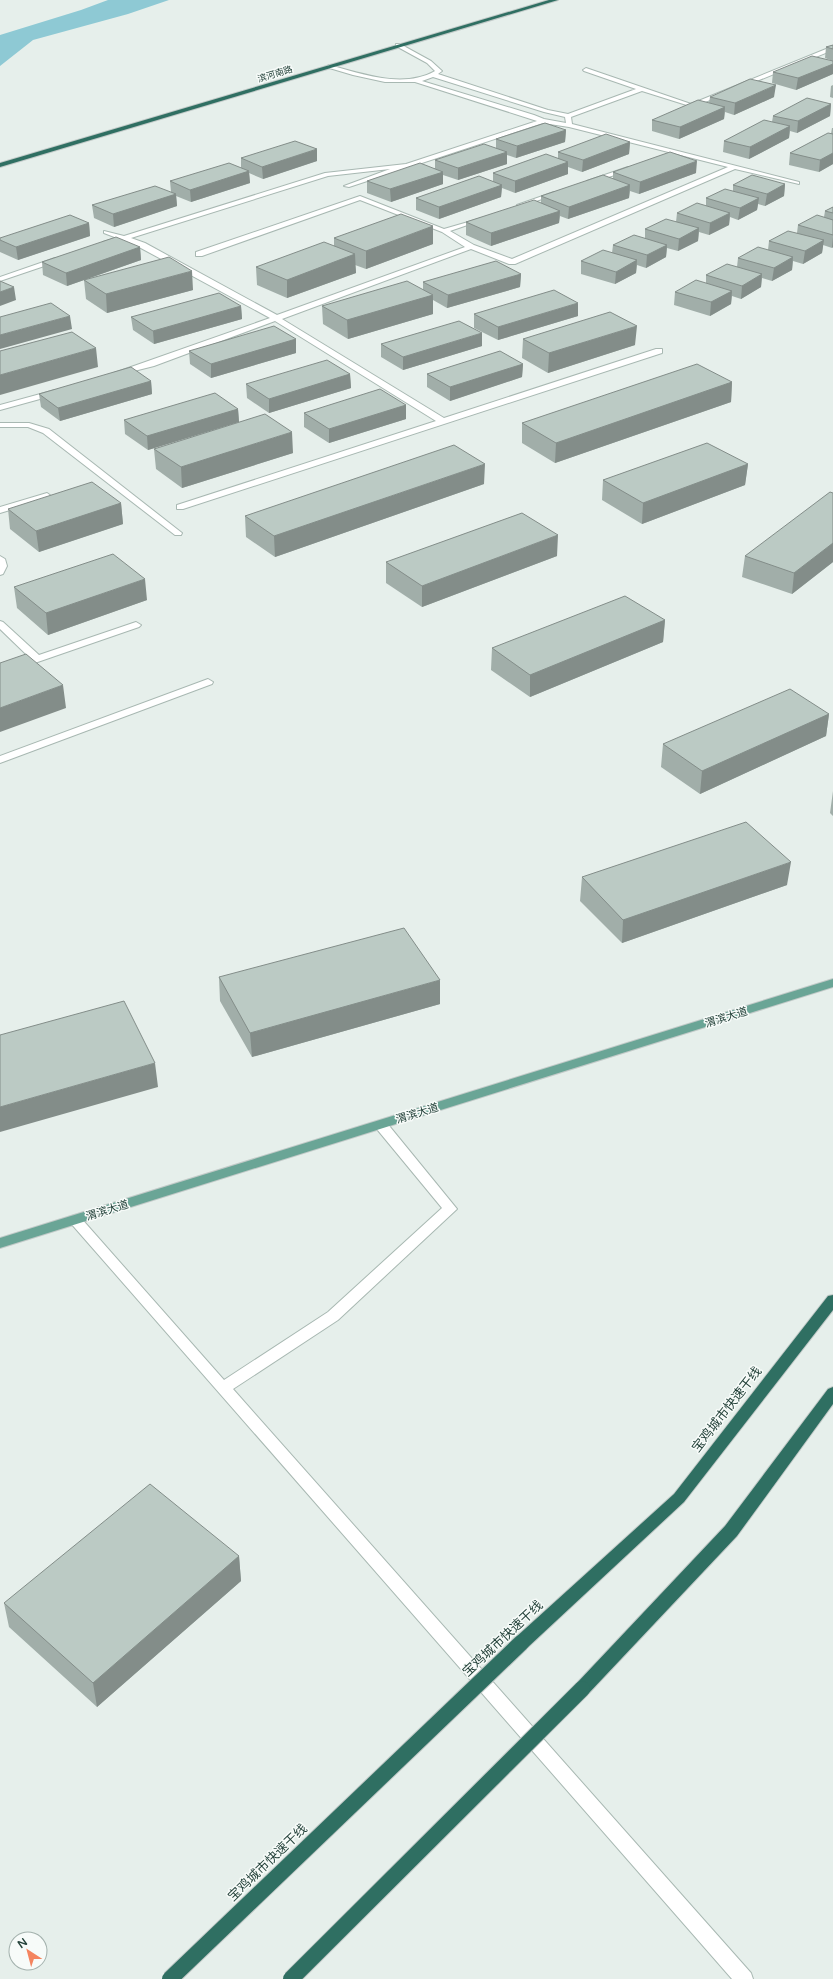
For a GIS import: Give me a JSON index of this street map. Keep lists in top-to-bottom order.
{
  "streets": {
    "highway": ["滨河南路", "宝鸡城市快速干线"],
    "main road": ["渭滨大道"]
  },
  "north": "top left"
}
